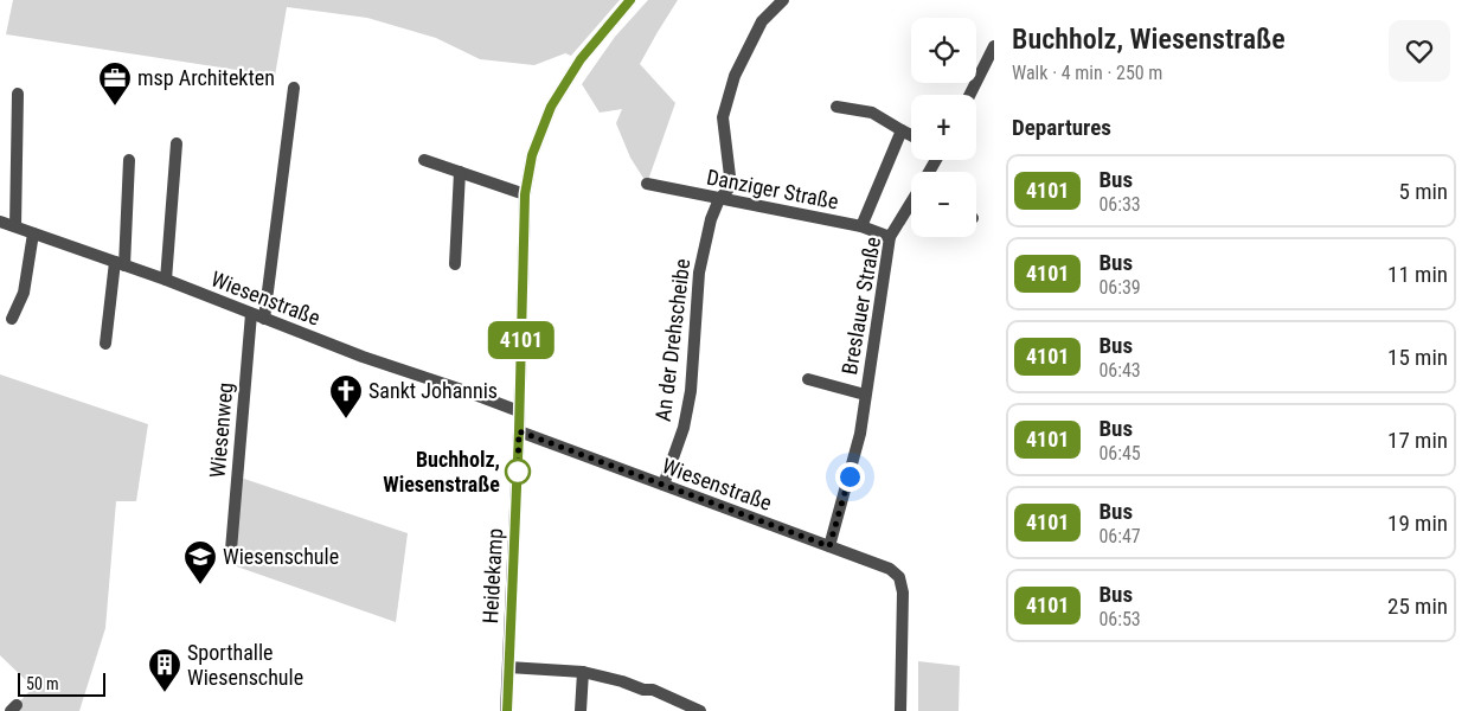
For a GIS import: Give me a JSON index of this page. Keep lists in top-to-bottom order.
{
  "streets": {
    "street": [
      "Danziger Straße",
      "Wiesenstraße",
      "Breslauer Straße",
      "An der Drehscheibe",
      "Wiesenweg",
      "Heidekamp"
    ]
  },
  "crossings": [
    ["Danziger Straße", "Breslauer Straße"],
    ["Danziger Straße", "An der Drehscheibe"],
    ["Wiesenstraße", "Breslauer Straße"],
    ["Wiesenstraße", "An der Drehscheibe"],
    ["Wiesenstraße", "Wiesenweg"],
    ["Wiesenstraße", "Heidekamp"]
  ],
  "places": {
    "office": ["msp Architekten"],
    "church": ["Sankt Johannis"],
    "other": ["Buchholz, Wiesenstraße"],
    "school or university": ["Wiesenschule"],
    "building": ["Sporthalle Wiesenschule"]
  },
  "lines": ["bus line 4101"],
  "scale_bar": "50 m",
  "page": {
    "on_map": "4101",
    "heading": [
      ["Buchholz, Wiesenstraße", "Walk · 4 min · 250 m"],
      "Departures"
    ],
    "map_buttons": ["+", "−"],
    "list": [
      {
        "mark": "4101",
        "name": "Bus",
        "note": "06:33",
        "value": "5 min"
      },
      {
        "mark": "4101",
        "name": "Bus",
        "note": "06:39",
        "value": "11 min"
      },
      {
        "mark": "4101",
        "name": "Bus",
        "note": "06:43",
        "value": "15 min"
      },
      {
        "mark": "4101",
        "name": "Bus",
        "note": "06:45",
        "value": "17 min"
      },
      {
        "mark": "4101",
        "name": "Bus",
        "note": "06:47",
        "value": "19 min"
      },
      {
        "mark": "4101",
        "name": "Bus",
        "note": "06:53",
        "value": "25 min"
      }
    ],
    "scale": "50 m"
  }
}
